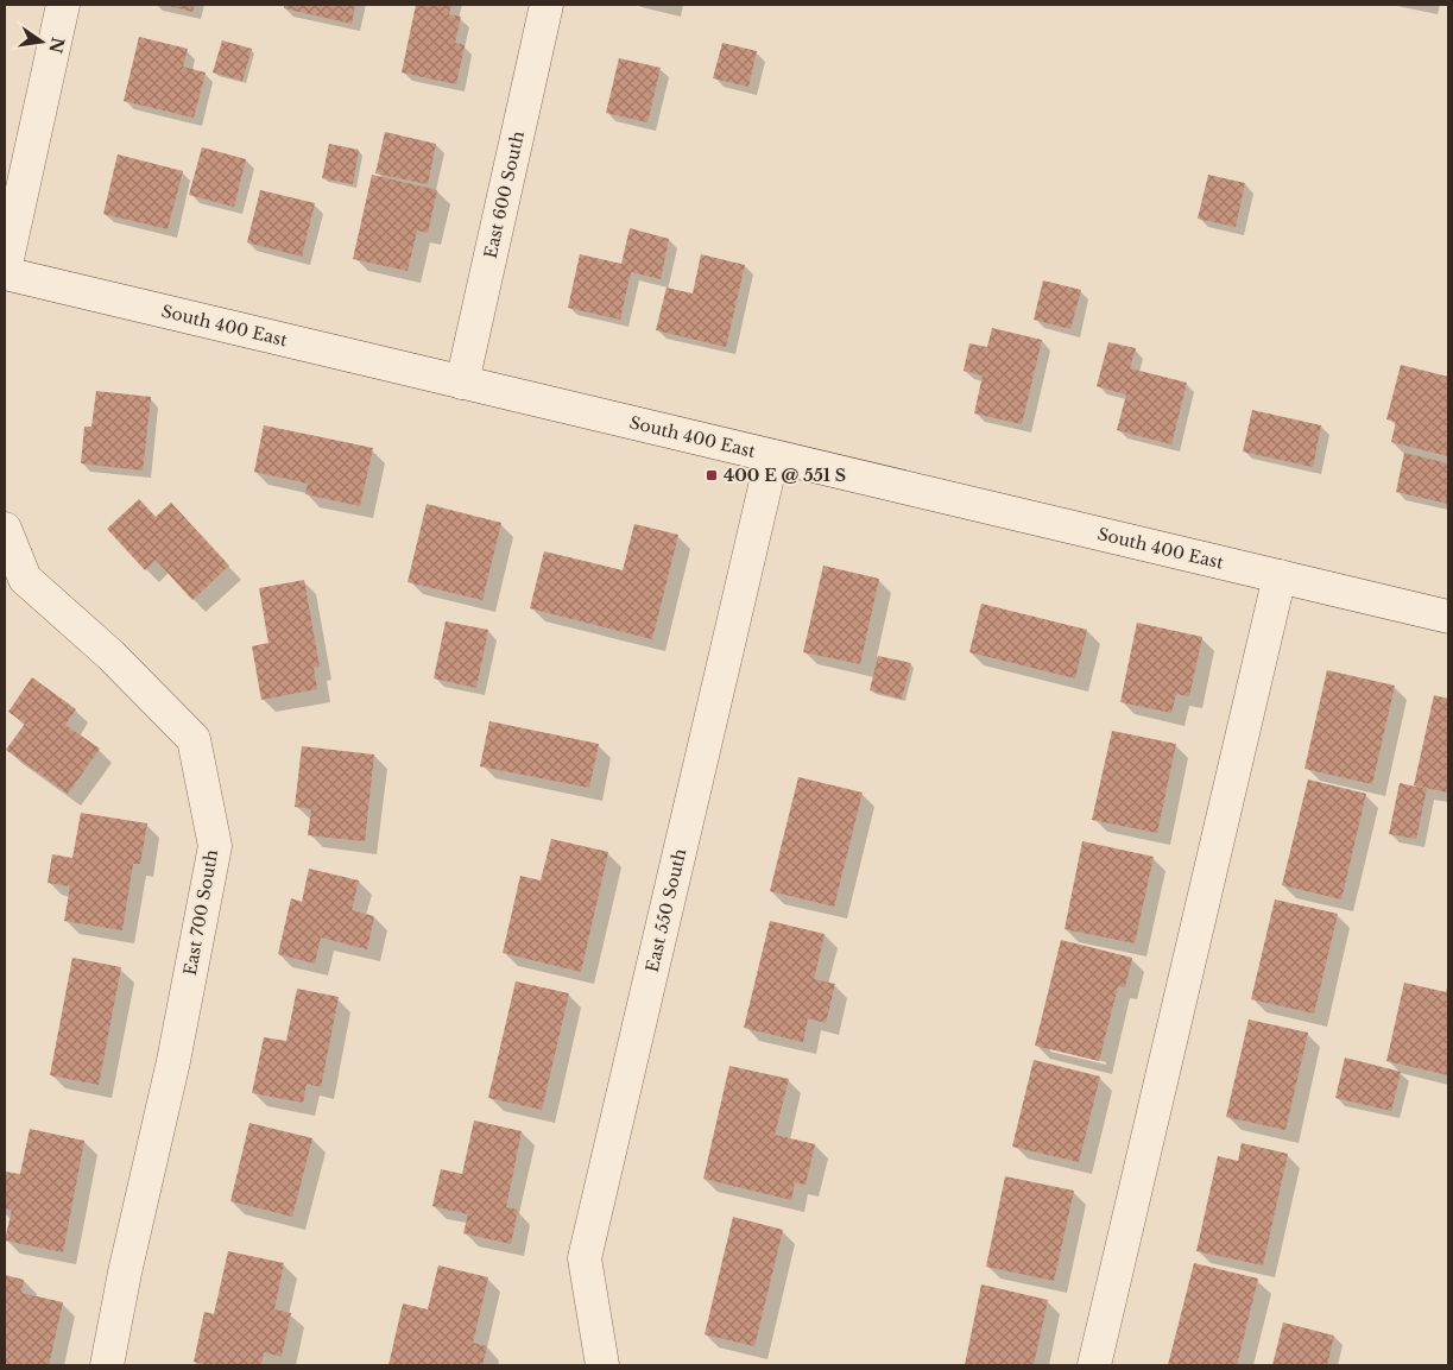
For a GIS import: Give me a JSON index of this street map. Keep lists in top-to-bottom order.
{
  "streets": {
    "street": [
      "East 600 South",
      "South 400 East",
      "East 550 South",
      "East 700 South"
    ]
  },
  "crossings": [
    ["East 600 South", "South 400 East"],
    ["South 400 East", "East 550 South"]
  ],
  "places": {
    "transit": ["400 E @ 551 S"]
  },
  "north": "right"
}
